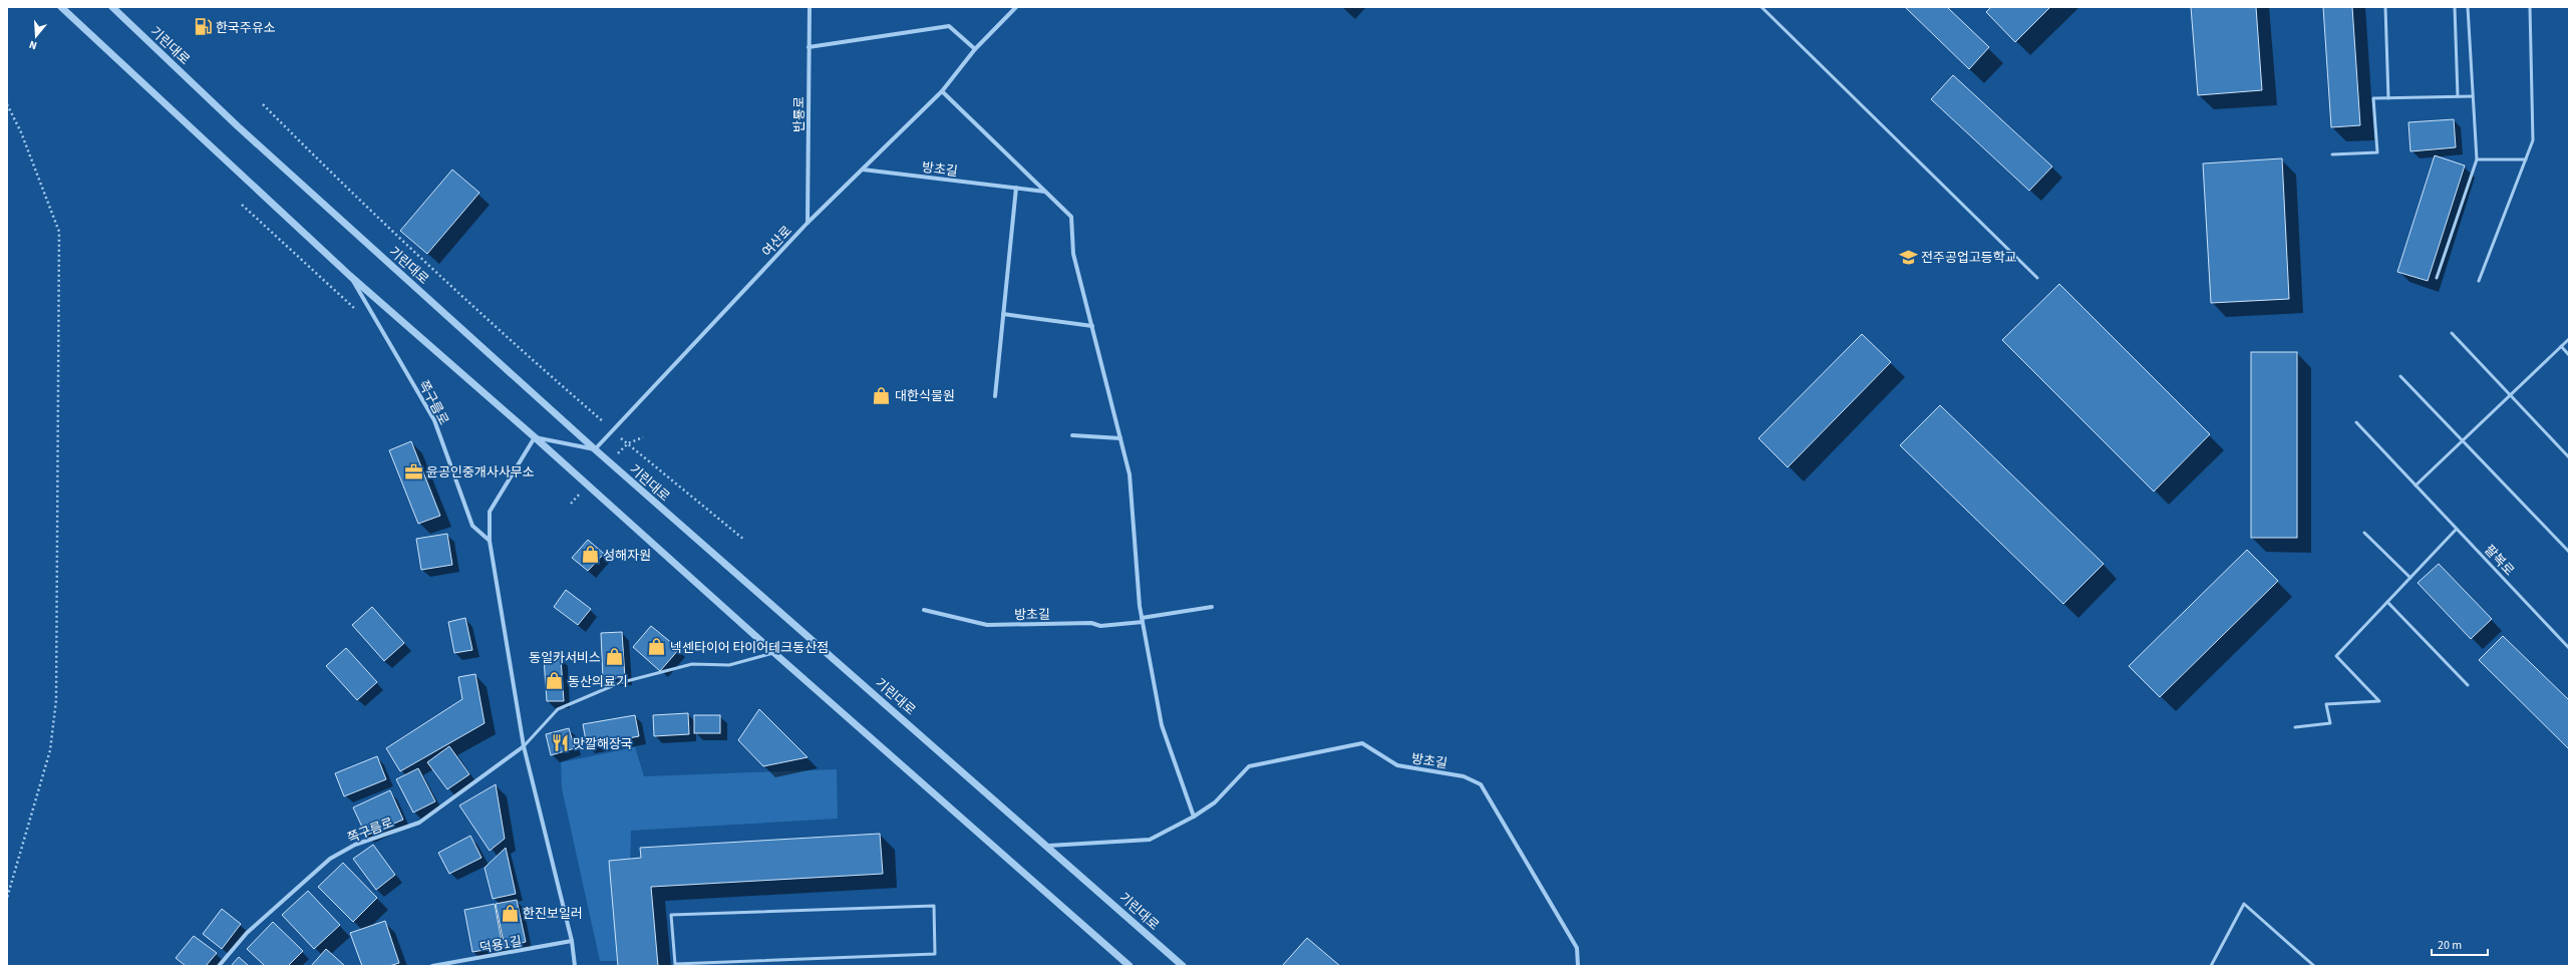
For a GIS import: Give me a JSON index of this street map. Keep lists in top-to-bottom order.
{
  "streets": {
    "street": [
      "기린대로",
      "반룡로",
      "방초길",
      "여산로",
      "쪽구름로",
      "덕용1길"
    ],
    "lane": ["팔복로"]
  },
  "crossings": [
    ["기린대로", "방초길"],
    ["기린대로", "여산로"],
    ["반룡로", "여산로"],
    ["방초길", "여산로"]
  ],
  "places": {
    "fuel station": ["한국주유소"],
    "school or university": ["전주공업고등학교"],
    "shop": [
      "대한식물원",
      "성해자원",
      "넥센타이어 타이어테크동산점",
      "동일카서비스",
      "동산의료기",
      "한진보일러"
    ],
    "office": ["윤공인중개사사무소"],
    "restaurant": ["맛깔해장국"]
  },
  "scale_bar": "20 m",
  "north": "bottom"
}
